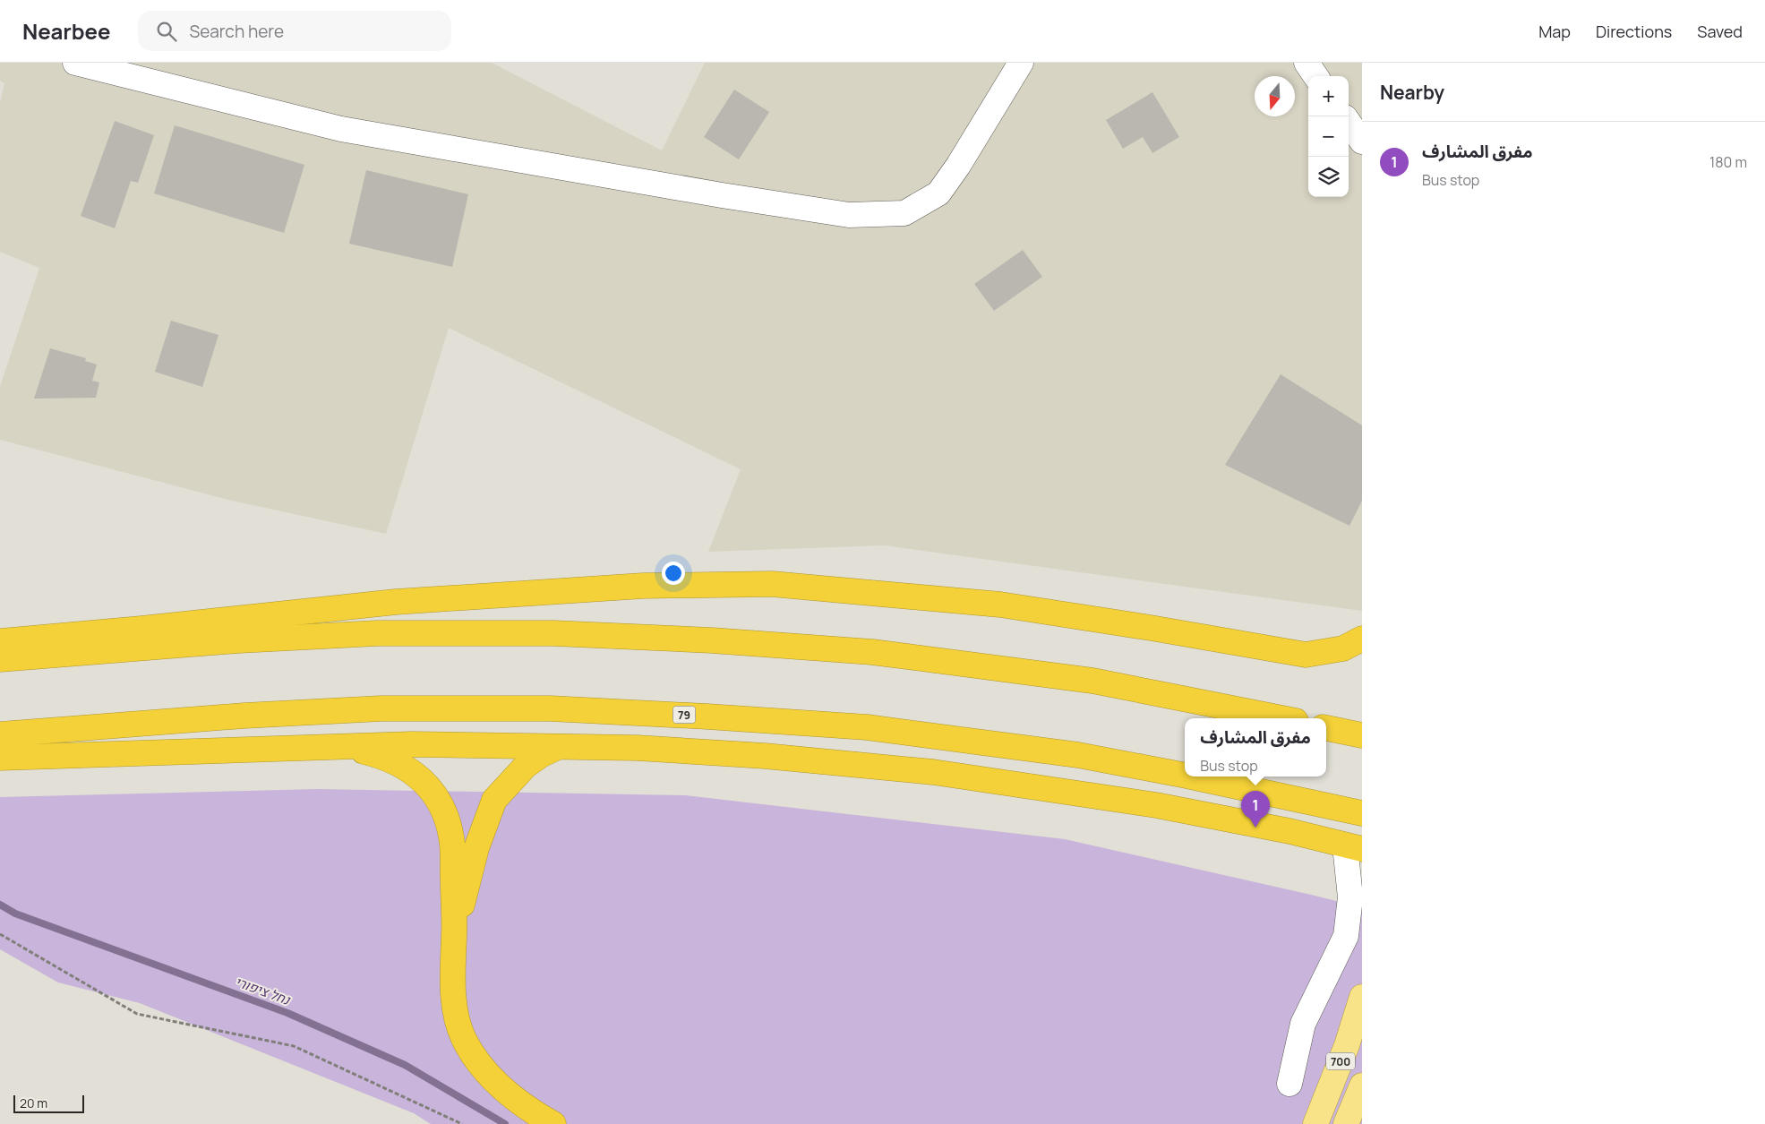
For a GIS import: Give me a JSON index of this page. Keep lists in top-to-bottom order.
{
  "streets": {
    "highway": ["79"],
    "main road": ["700"]
  },
  "water": ["נחל ציפורי"],
  "scale_bar": "20 m",
  "north": "bottom",
  "page": {
    "header": "Nearbee",
    "search": "Search here",
    "nav": ["Map", "Directions", "Saved"],
    "heading": "Nearby",
    "map_buttons": ["+", "−"],
    "list": [
      {
        "mark": "1",
        "name": "مفرق المشارف",
        "note": "Bus stop",
        "value": "180 m"
      }
    ],
    "popup": ["مفرق المشارف", "Bus stop"],
    "pins": "1",
    "scale": "20 m"
  }
}
